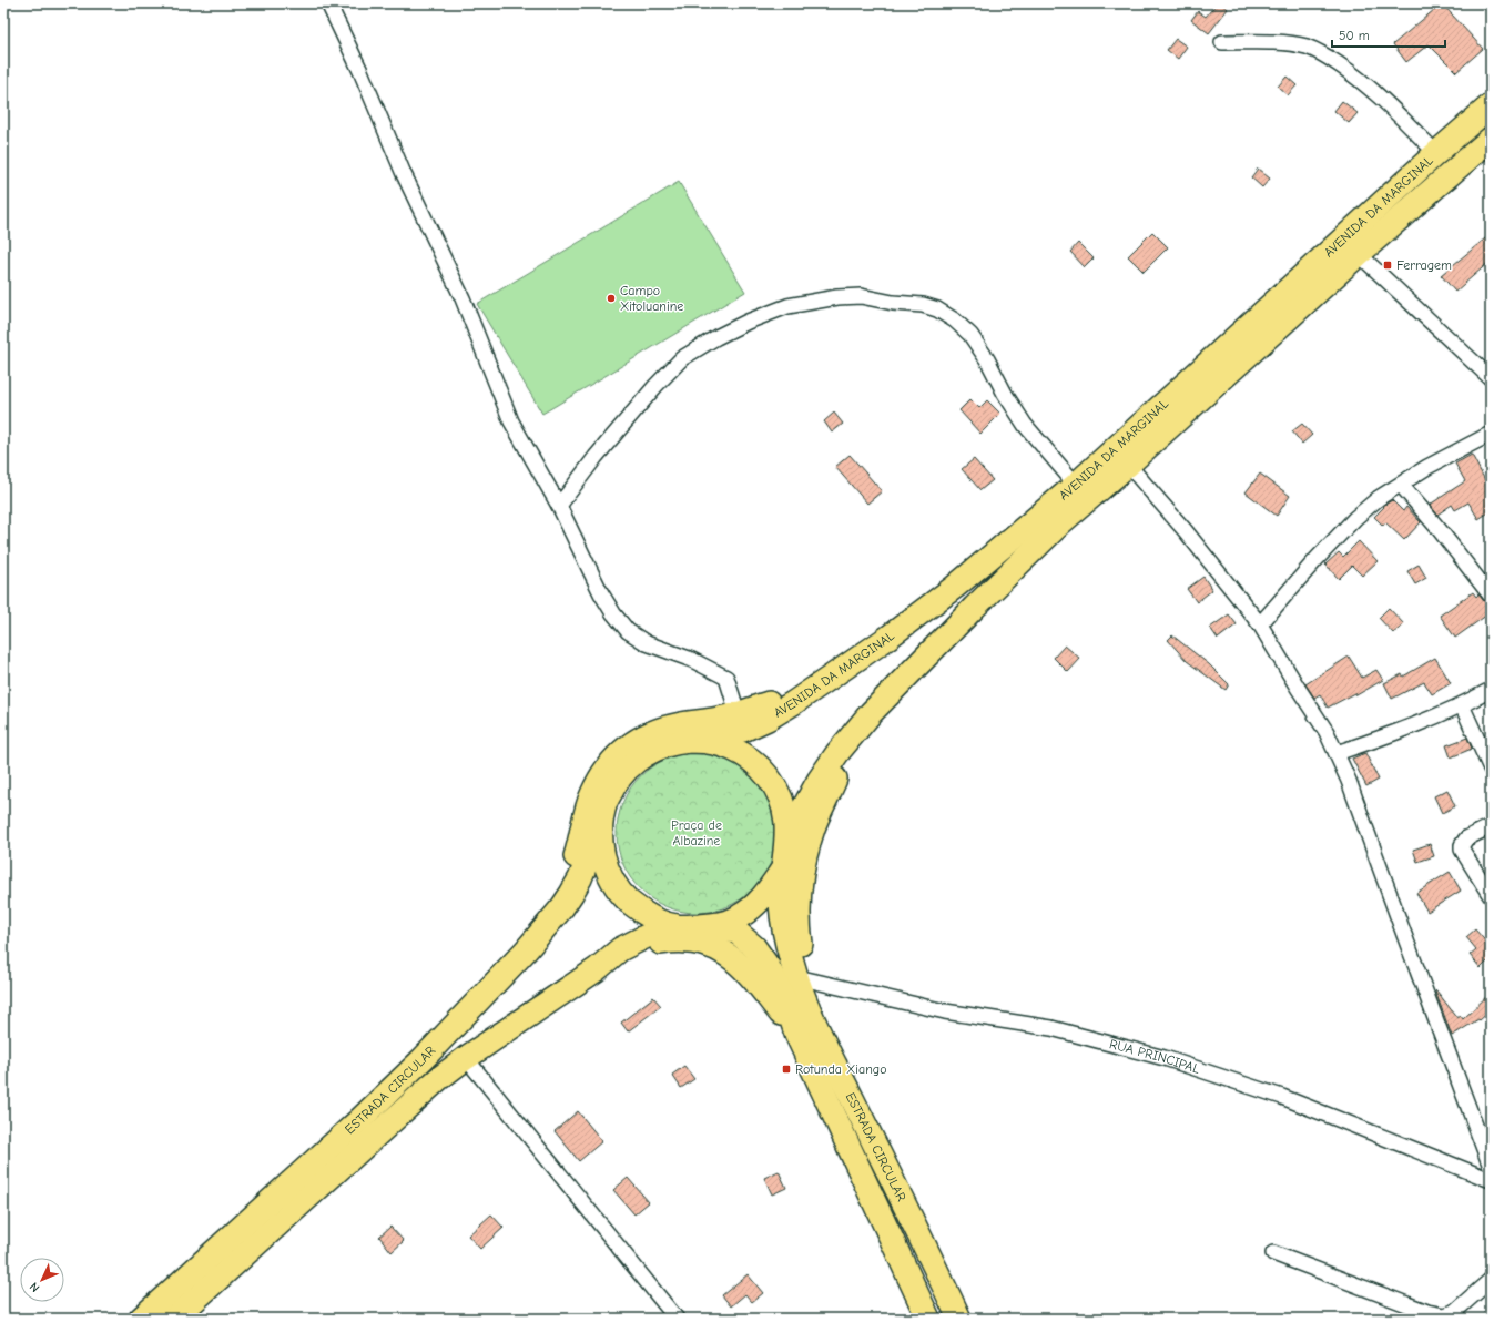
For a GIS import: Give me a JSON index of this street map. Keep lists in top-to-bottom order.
{
  "streets": {
    "main road": ["AVENIDA DA MARGINAL", "ESTRADA CIRCULAR"],
    "street": ["RUA PRINCIPAL"]
  },
  "crossings": [
    ["AVENIDA DA MARGINAL", "ESTRADA CIRCULAR"]
  ],
  "parks": ["Praça de Albazine"],
  "places": {
    "transit": ["Ferragem", "Rotunda Xiango"],
    "other": ["Campo Xitoluanine"]
  },
  "scale_bar": "50 m",
  "north": "bottom left"
}
